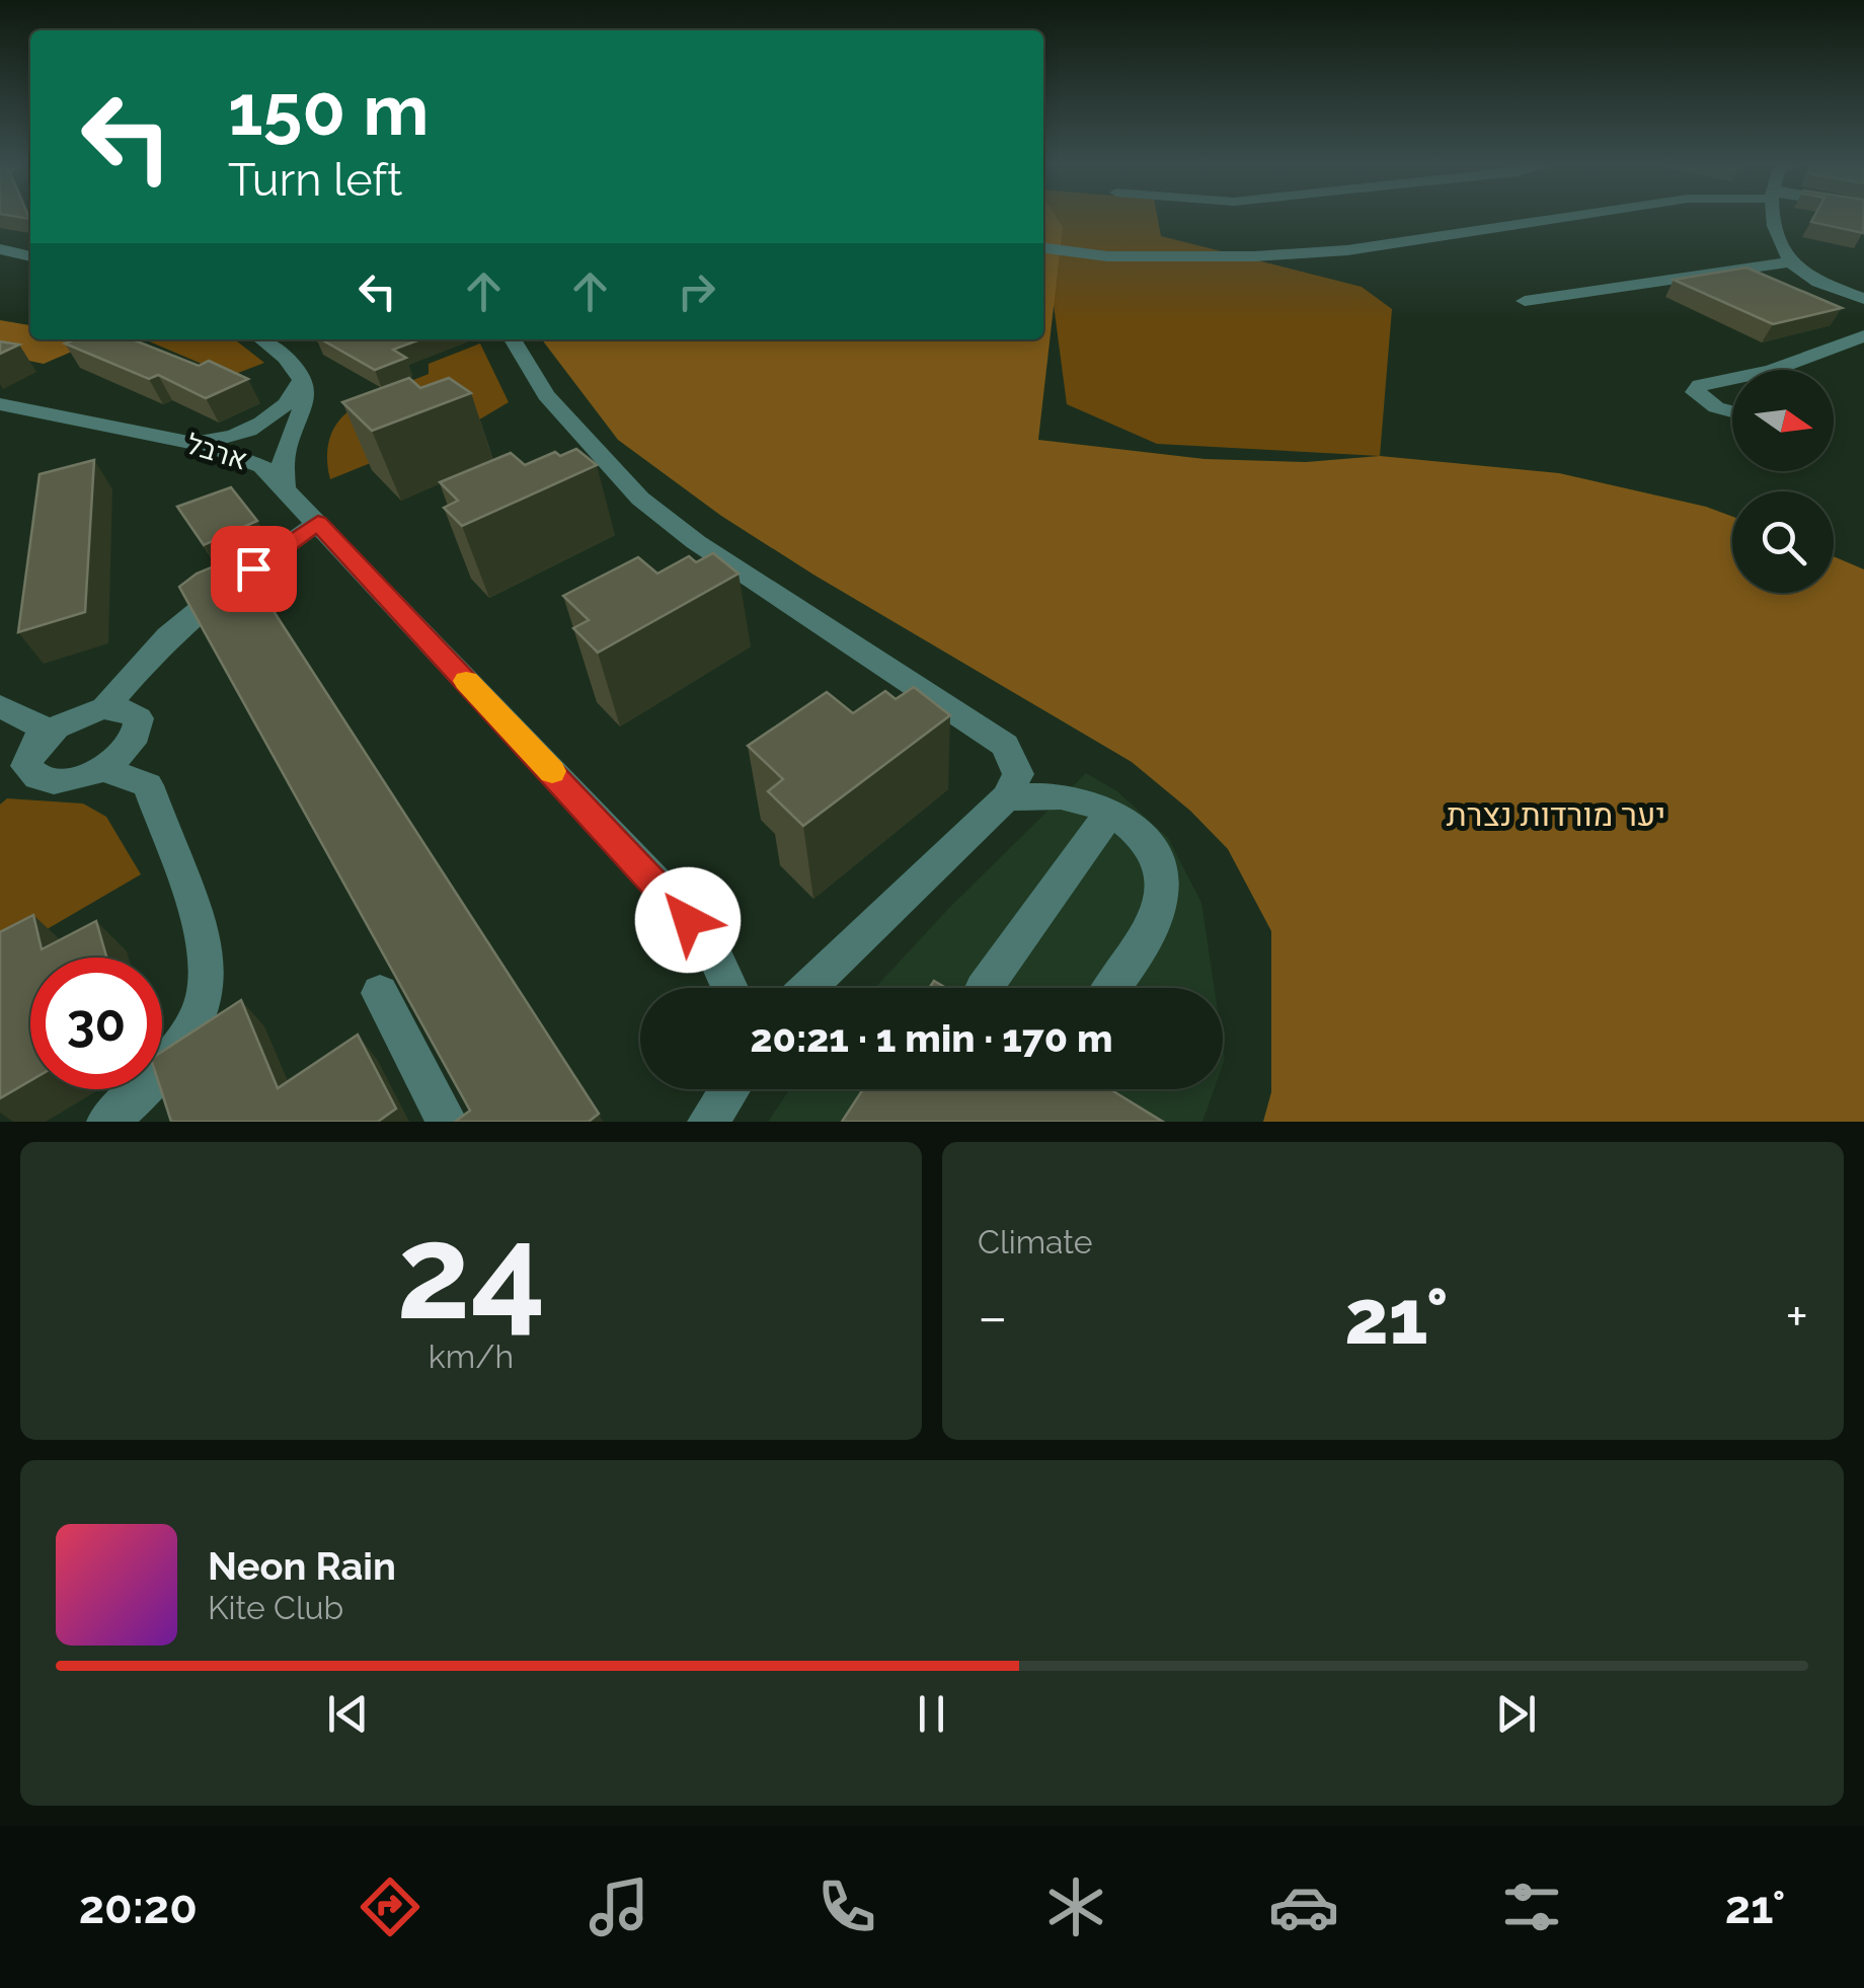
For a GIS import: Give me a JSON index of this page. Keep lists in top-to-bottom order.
{
  "streets": {
    "street": ["ארבל"]
  },
  "parks": ["יער מורדות נצרת"],
  "north": "right",
  "page": {
    "turn": ["150 m", "Turn left"],
    "limit": "30",
    "trip": "20:21 · 1 min · 170 m",
    "tile": [
      ["24", "km/h"],
      "Climate"
    ],
    "heat": ["−", "21°", "+"],
    "song": ["Neon Rain", "Kite Club"],
    "tabs": ["20:20", "21°"]
  }
}
